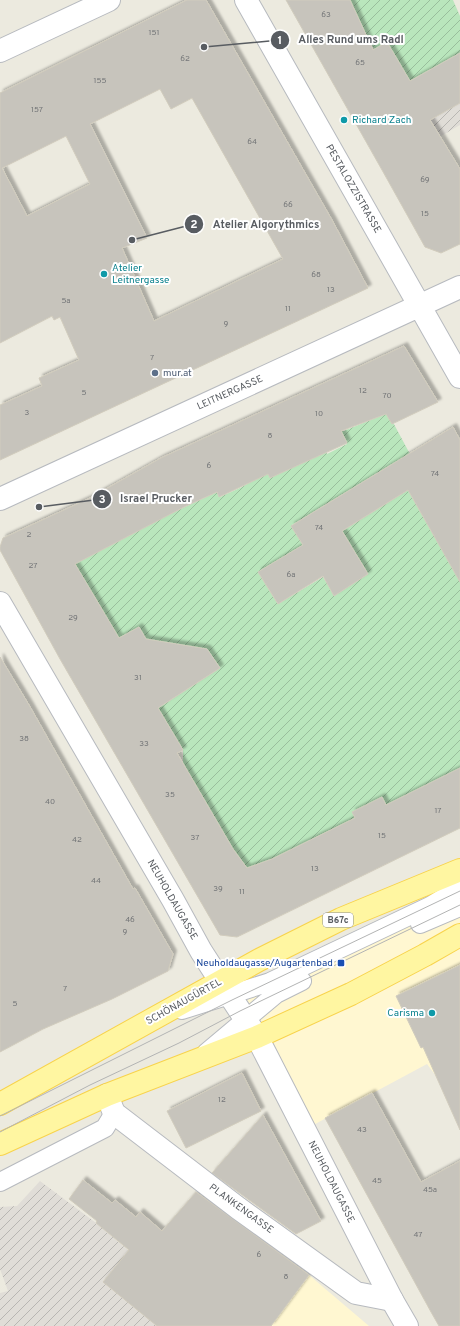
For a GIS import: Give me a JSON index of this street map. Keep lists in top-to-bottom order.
{
  "streets": {
    "main road": ["B67c", "SCHÖNAUGÜRTEL"],
    "street": [
      "PESTALOZZISTRASSE",
      "LEITNERGASSE",
      "NEUHOLDAUGASSE",
      "PLANKENGASSE"
    ]
  },
  "crossings": [
    ["PESTALOZZISTRASSE", "LEITNERGASSE"],
    ["NEUHOLDAUGASSE", "SCHÖNAUGÜRTEL"],
    ["NEUHOLDAUGASSE", "PLANKENGASSE"]
  ],
  "places": {
    "other": [
      "Alles Rund ums Radl",
      "Richard Zach",
      "Atelier Algorythmics",
      "Atelier Leitnergasse",
      "mur.at",
      "Israel Prucker",
      "Carisma"
    ],
    "transit": ["Neuholdaugasse/Augartenbad"]
  },
  "house_numbers": [
    "63",
    "151",
    "62",
    "65",
    "155",
    "157",
    "64",
    "69",
    "66",
    "15",
    "68",
    "13",
    "5a",
    "11",
    "9",
    "7",
    "12",
    "5",
    "70",
    "3",
    "10",
    "8",
    "6",
    "74",
    "74",
    "2",
    "27",
    "6a",
    "29",
    "31",
    "38",
    "33",
    "35",
    "40",
    "17",
    "15",
    "37",
    "42",
    "13",
    "44",
    "39",
    "11",
    "46",
    "9",
    "7",
    "5",
    "12",
    "43",
    "45",
    "45a",
    "47",
    "6",
    "8"
  ]
}
